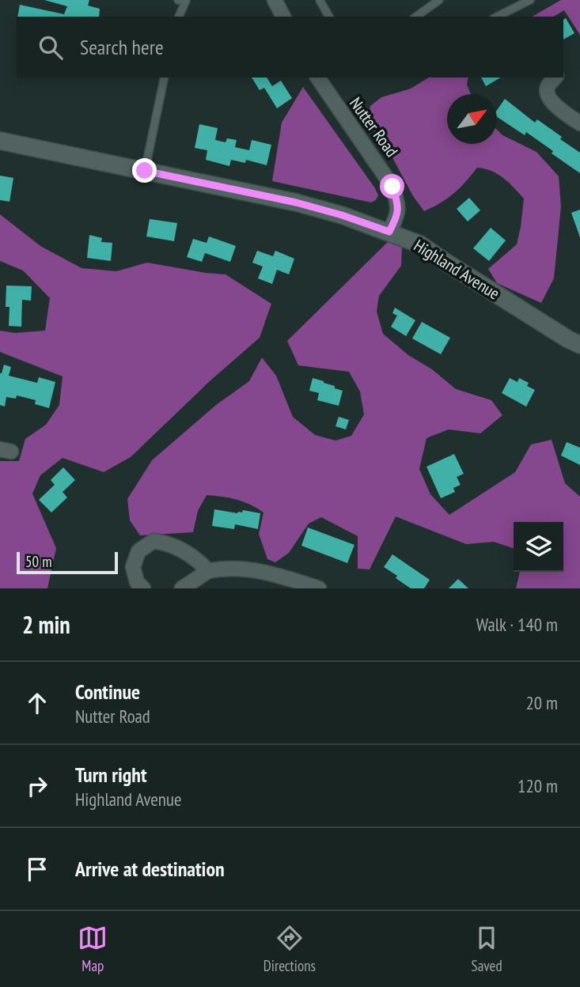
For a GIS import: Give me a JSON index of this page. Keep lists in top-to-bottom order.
{
  "streets": {
    "street": ["Nutter Road", "Highland Avenue"]
  },
  "crossings": [
    ["Nutter Road", "Highland Avenue"]
  ],
  "scale_bar": "50 m",
  "north": "top right",
  "page": {
    "search": "Search here",
    "scale": "50 m",
    "heading": ["2 min", "Walk · 140 m"],
    "list": [
      ["Continue", "Nutter Road", "20 m"],
      ["Turn right", "Highland Avenue", "120 m"],
      "Arrive at destination"
    ],
    "nav": ["Map", "Directions", "Saved"]
  }
}
